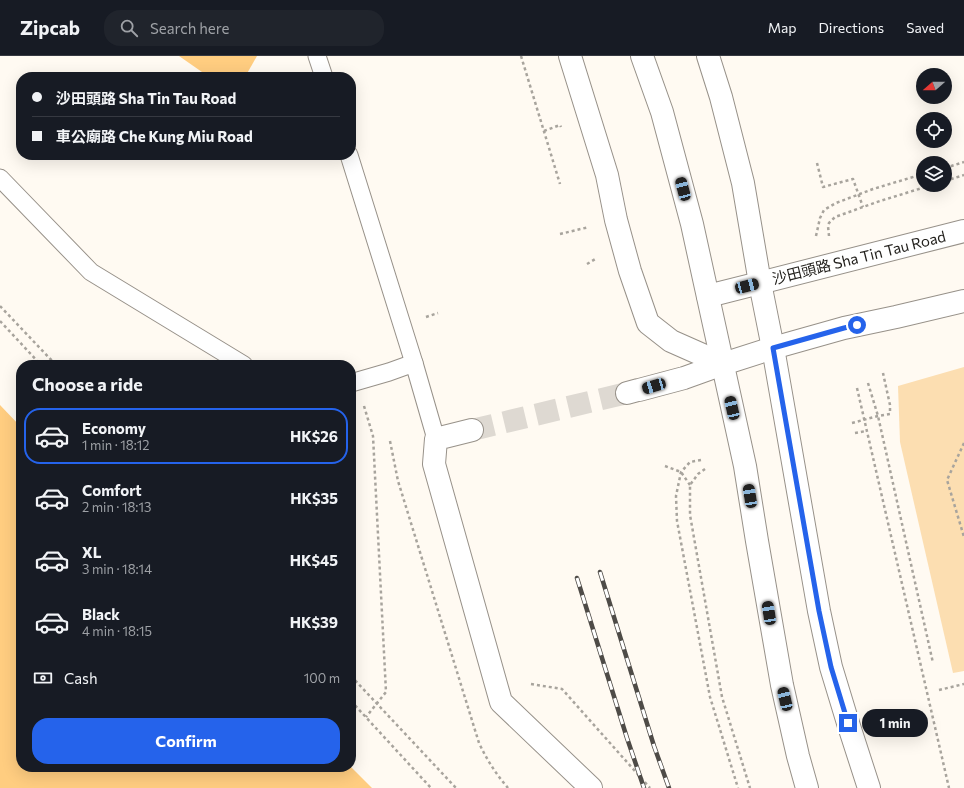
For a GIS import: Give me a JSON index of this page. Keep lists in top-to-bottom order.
{
  "streets": {
    "main road": ["沙田頭路 Sha Tin Tau Road"]
  },
  "north": "left",
  "page": {
    "header": "Zipcab",
    "search": "Search here",
    "nav": ["Map", "Directions", "Saved"],
    "banner": ["沙田頭路 Sha Tin Tau Road", "車公廟路 Che Kung Miu Road"],
    "heading": "Choose a ride",
    "list": [
      {
        "name": "Economy",
        "note": "1 min · 18:12",
        "value": "HK$26"
      },
      {
        "name": "Comfort",
        "note": "2 min · 18:13",
        "value": "HK$35"
      },
      {
        "name": "XL",
        "note": "3 min · 18:14",
        "value": "HK$45"
      },
      {
        "name": "Black",
        "note": "4 min · 18:15",
        "value": "HK$39"
      }
    ],
    "pay": ["Cash", "100 m"],
    "bubble": "1 min",
    "buttons": "Confirm"
  }
}
